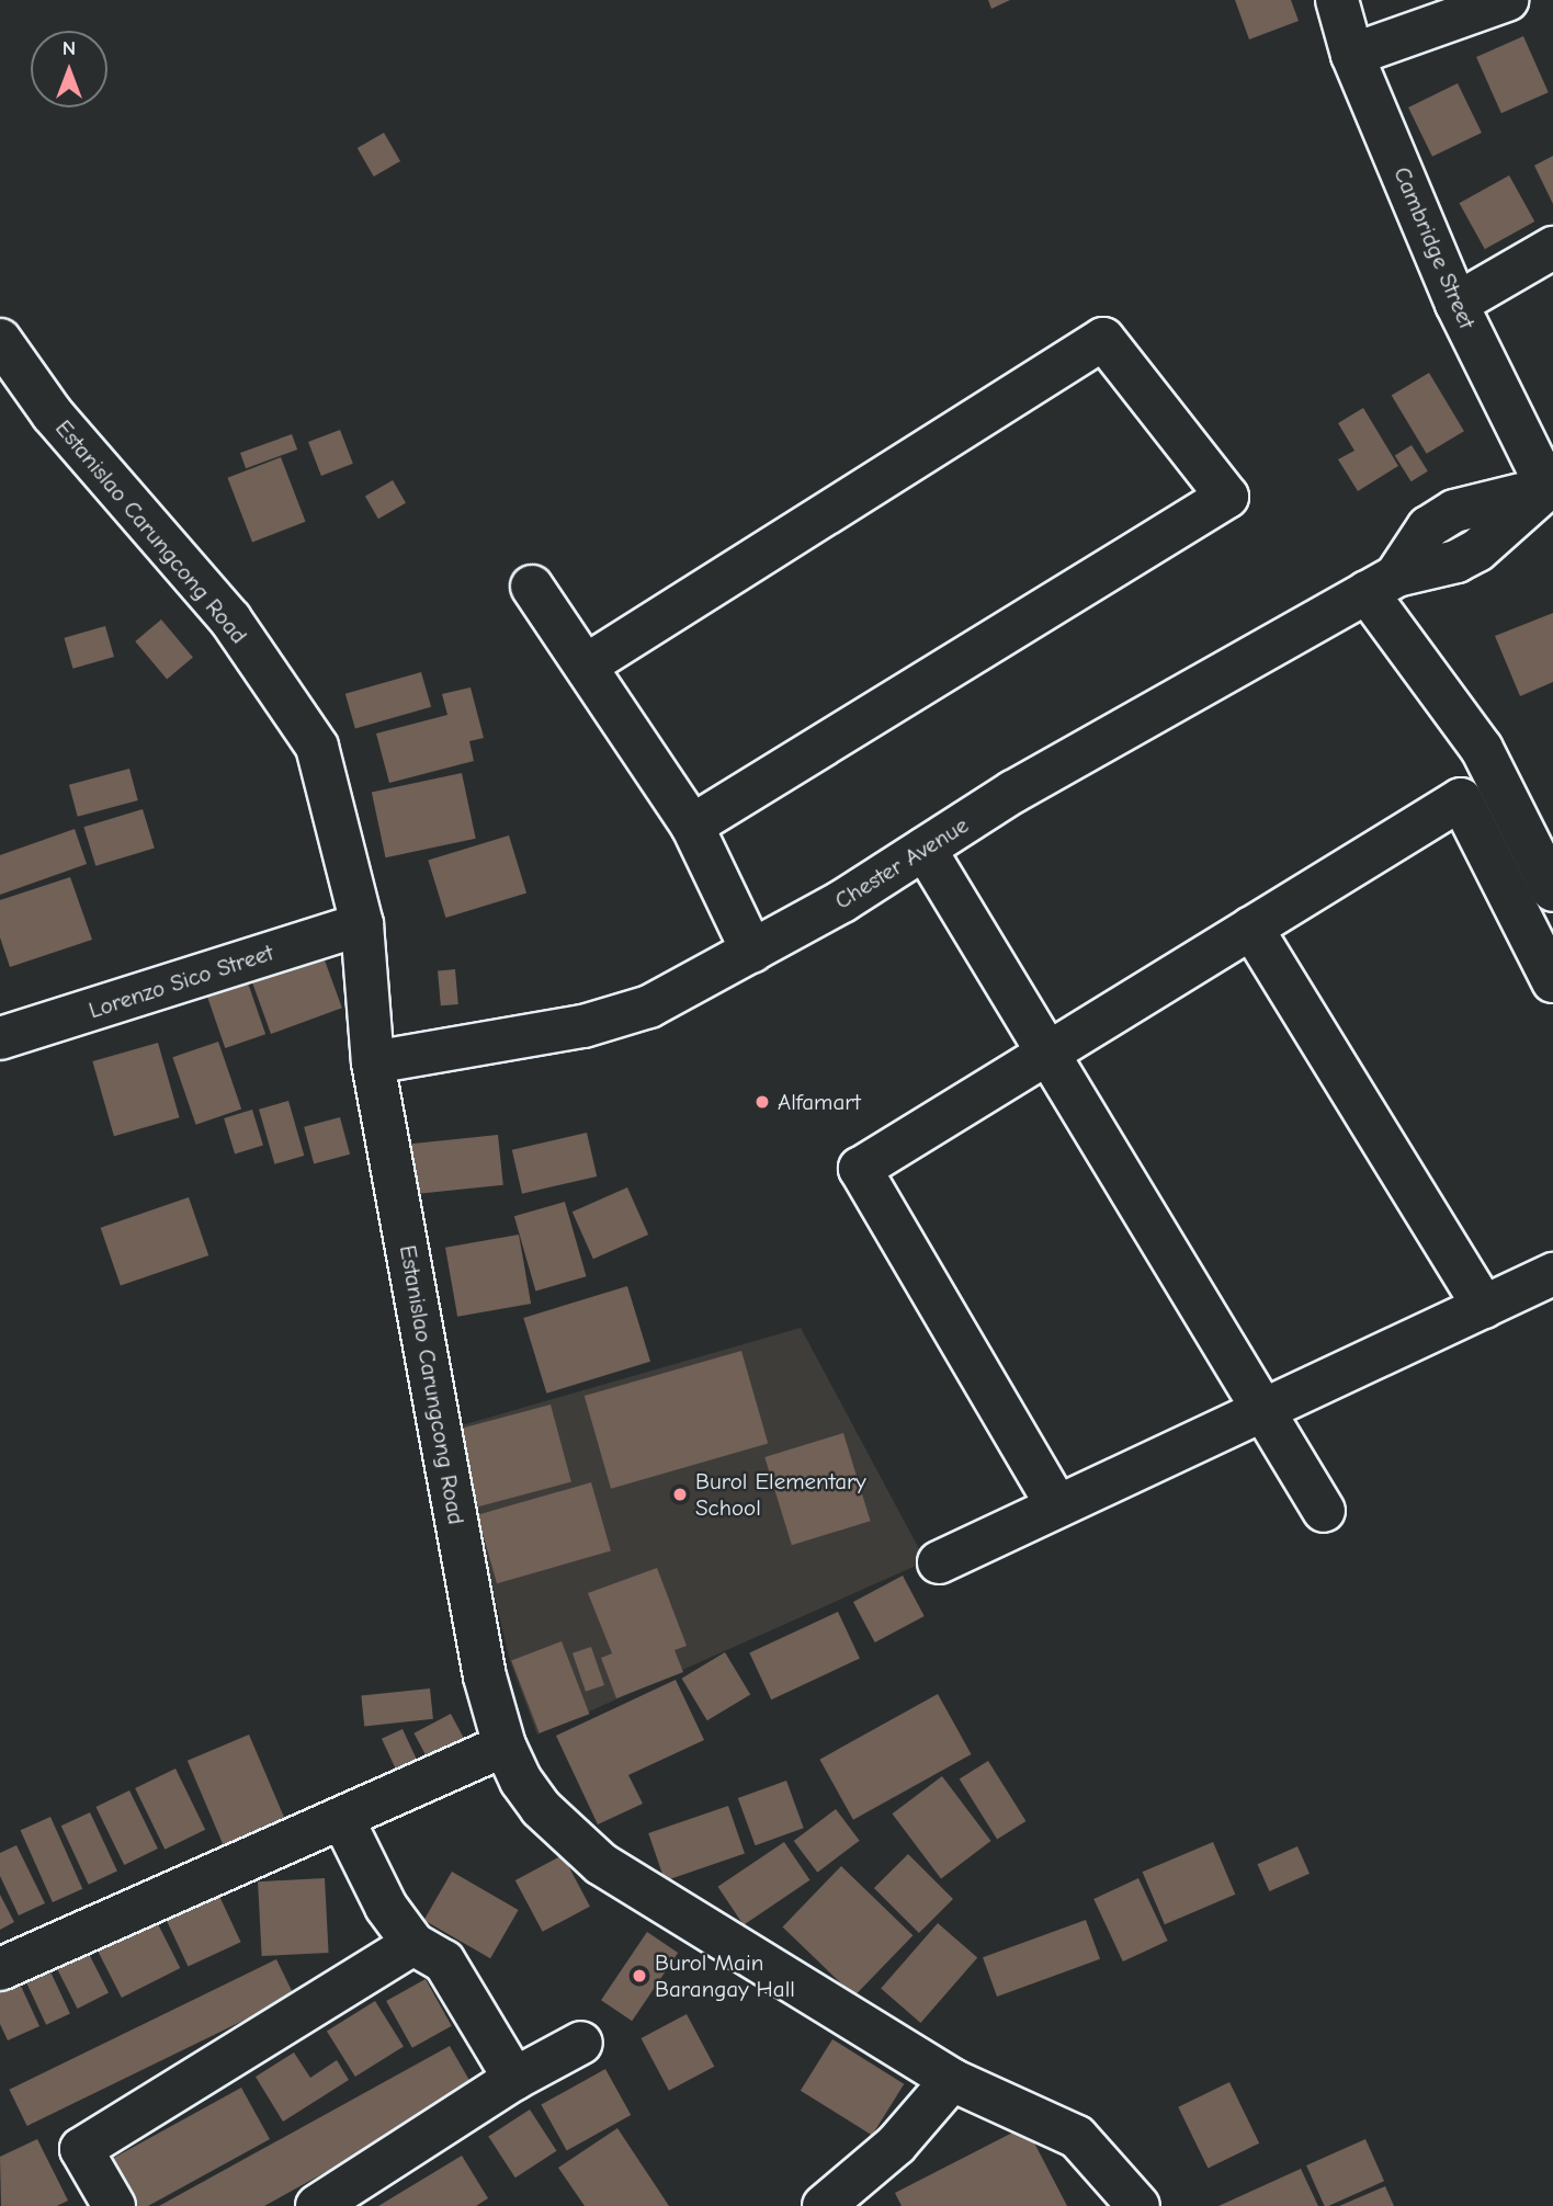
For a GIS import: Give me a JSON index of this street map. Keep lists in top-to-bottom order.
{
  "streets": {
    "street": [
      "Cambridge Street",
      "Estanislao Carungcong Road",
      "Chester Avenue",
      "Lorenzo Sico Street"
    ]
  },
  "crossings": [
    ["Cambridge Street", "Chester Avenue"],
    ["Estanislao Carungcong Road", "Chester Avenue"],
    ["Estanislao Carungcong Road", "Lorenzo Sico Street"]
  ],
  "places": ["Alfamart", "Burol Elementary School", "Burol Main Barangay Hall"],
  "north": "top"
}
